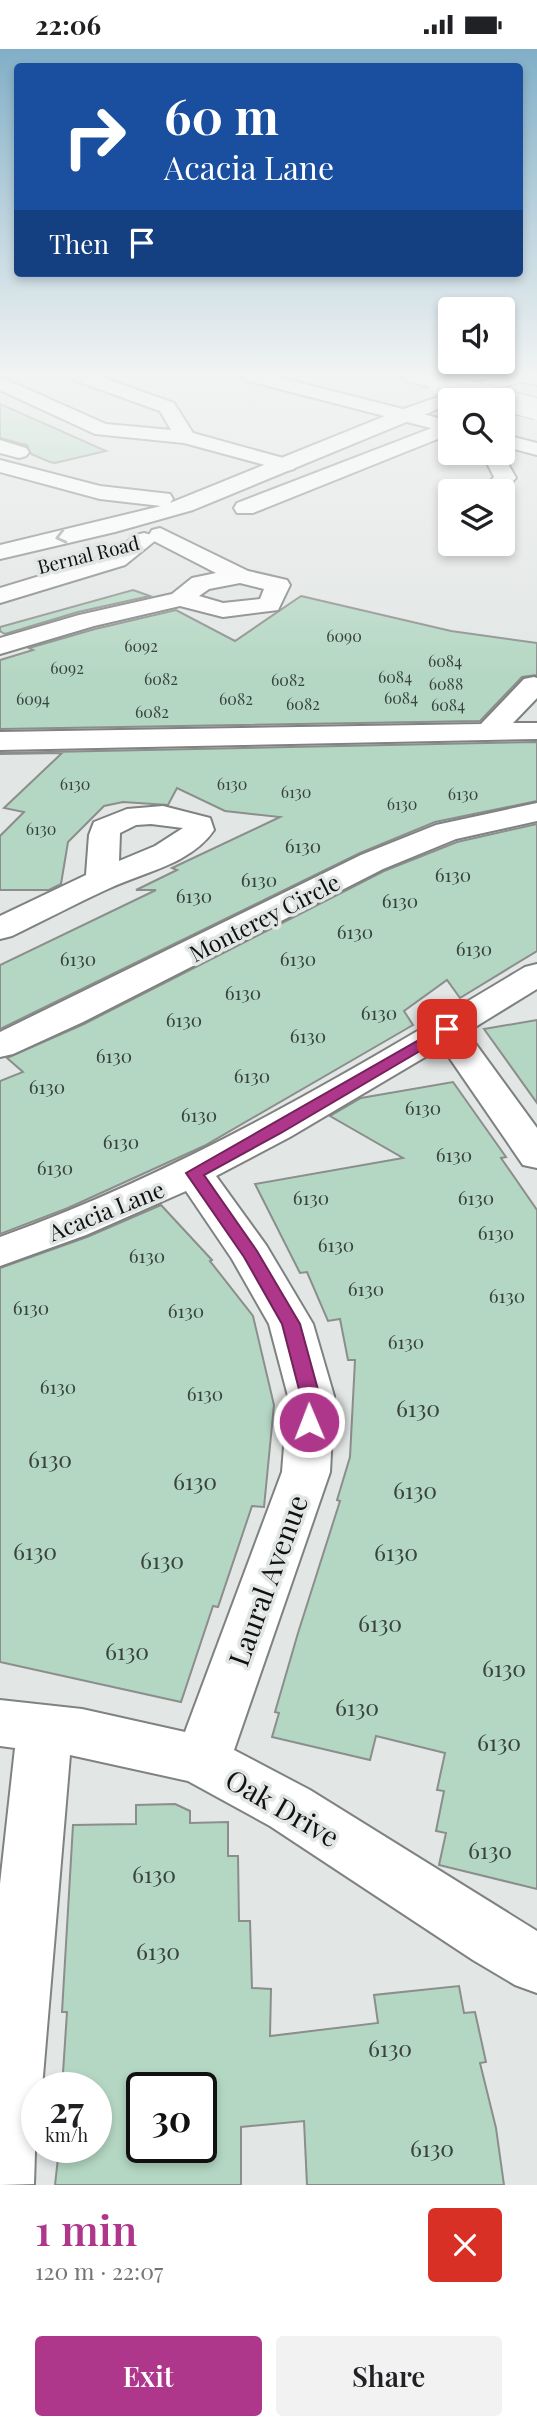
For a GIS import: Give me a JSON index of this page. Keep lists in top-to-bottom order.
{
  "streets": {
    "main road": [
      "Bernal Road",
      "Monterey Circle",
      "Acacia Lane",
      "Laural Avenue",
      "Oak Drive"
    ]
  },
  "crossings": [
    ["Acacia Lane", "Laural Avenue"],
    ["Laural Avenue", "Oak Drive"]
  ],
  "house_numbers": [
    "6090",
    "6092",
    "6084",
    "6092",
    "6084",
    "6082",
    "6082",
    "6088",
    "6084",
    "6094",
    "6082",
    "6082",
    "6084",
    "6082",
    "6130",
    "6130",
    "6130",
    "6130",
    "6130",
    "6130",
    "6130",
    "6130",
    "6130",
    "6130",
    "6130",
    "6130",
    "6130",
    "6130",
    "6130",
    "6130",
    "6130",
    "6130",
    "6130",
    "6130",
    "6130",
    "6130",
    "6130",
    "6130",
    "6130",
    "6130",
    "6130",
    "6130",
    "6130",
    "6130",
    "6130",
    "6130",
    "6130",
    "6130",
    "6130",
    "6130",
    "6130",
    "6130",
    "6130",
    "6130",
    "6130",
    "6130",
    "6130",
    "6130",
    "6130",
    "6130",
    "6130",
    "6130",
    "6130",
    "6130",
    "6130",
    "6130",
    "6130",
    "6130",
    "6130",
    "6130"
  ],
  "page": {
    "status": "22:06",
    "turn": ["60 m", "Acacia Lane"],
    "then": "Then",
    "speed": "27 km/h",
    "limit": "30",
    "heading": ["1 min", "120 m · 22:07"],
    "buttons": ["Exit", "Share"]
  }
}
